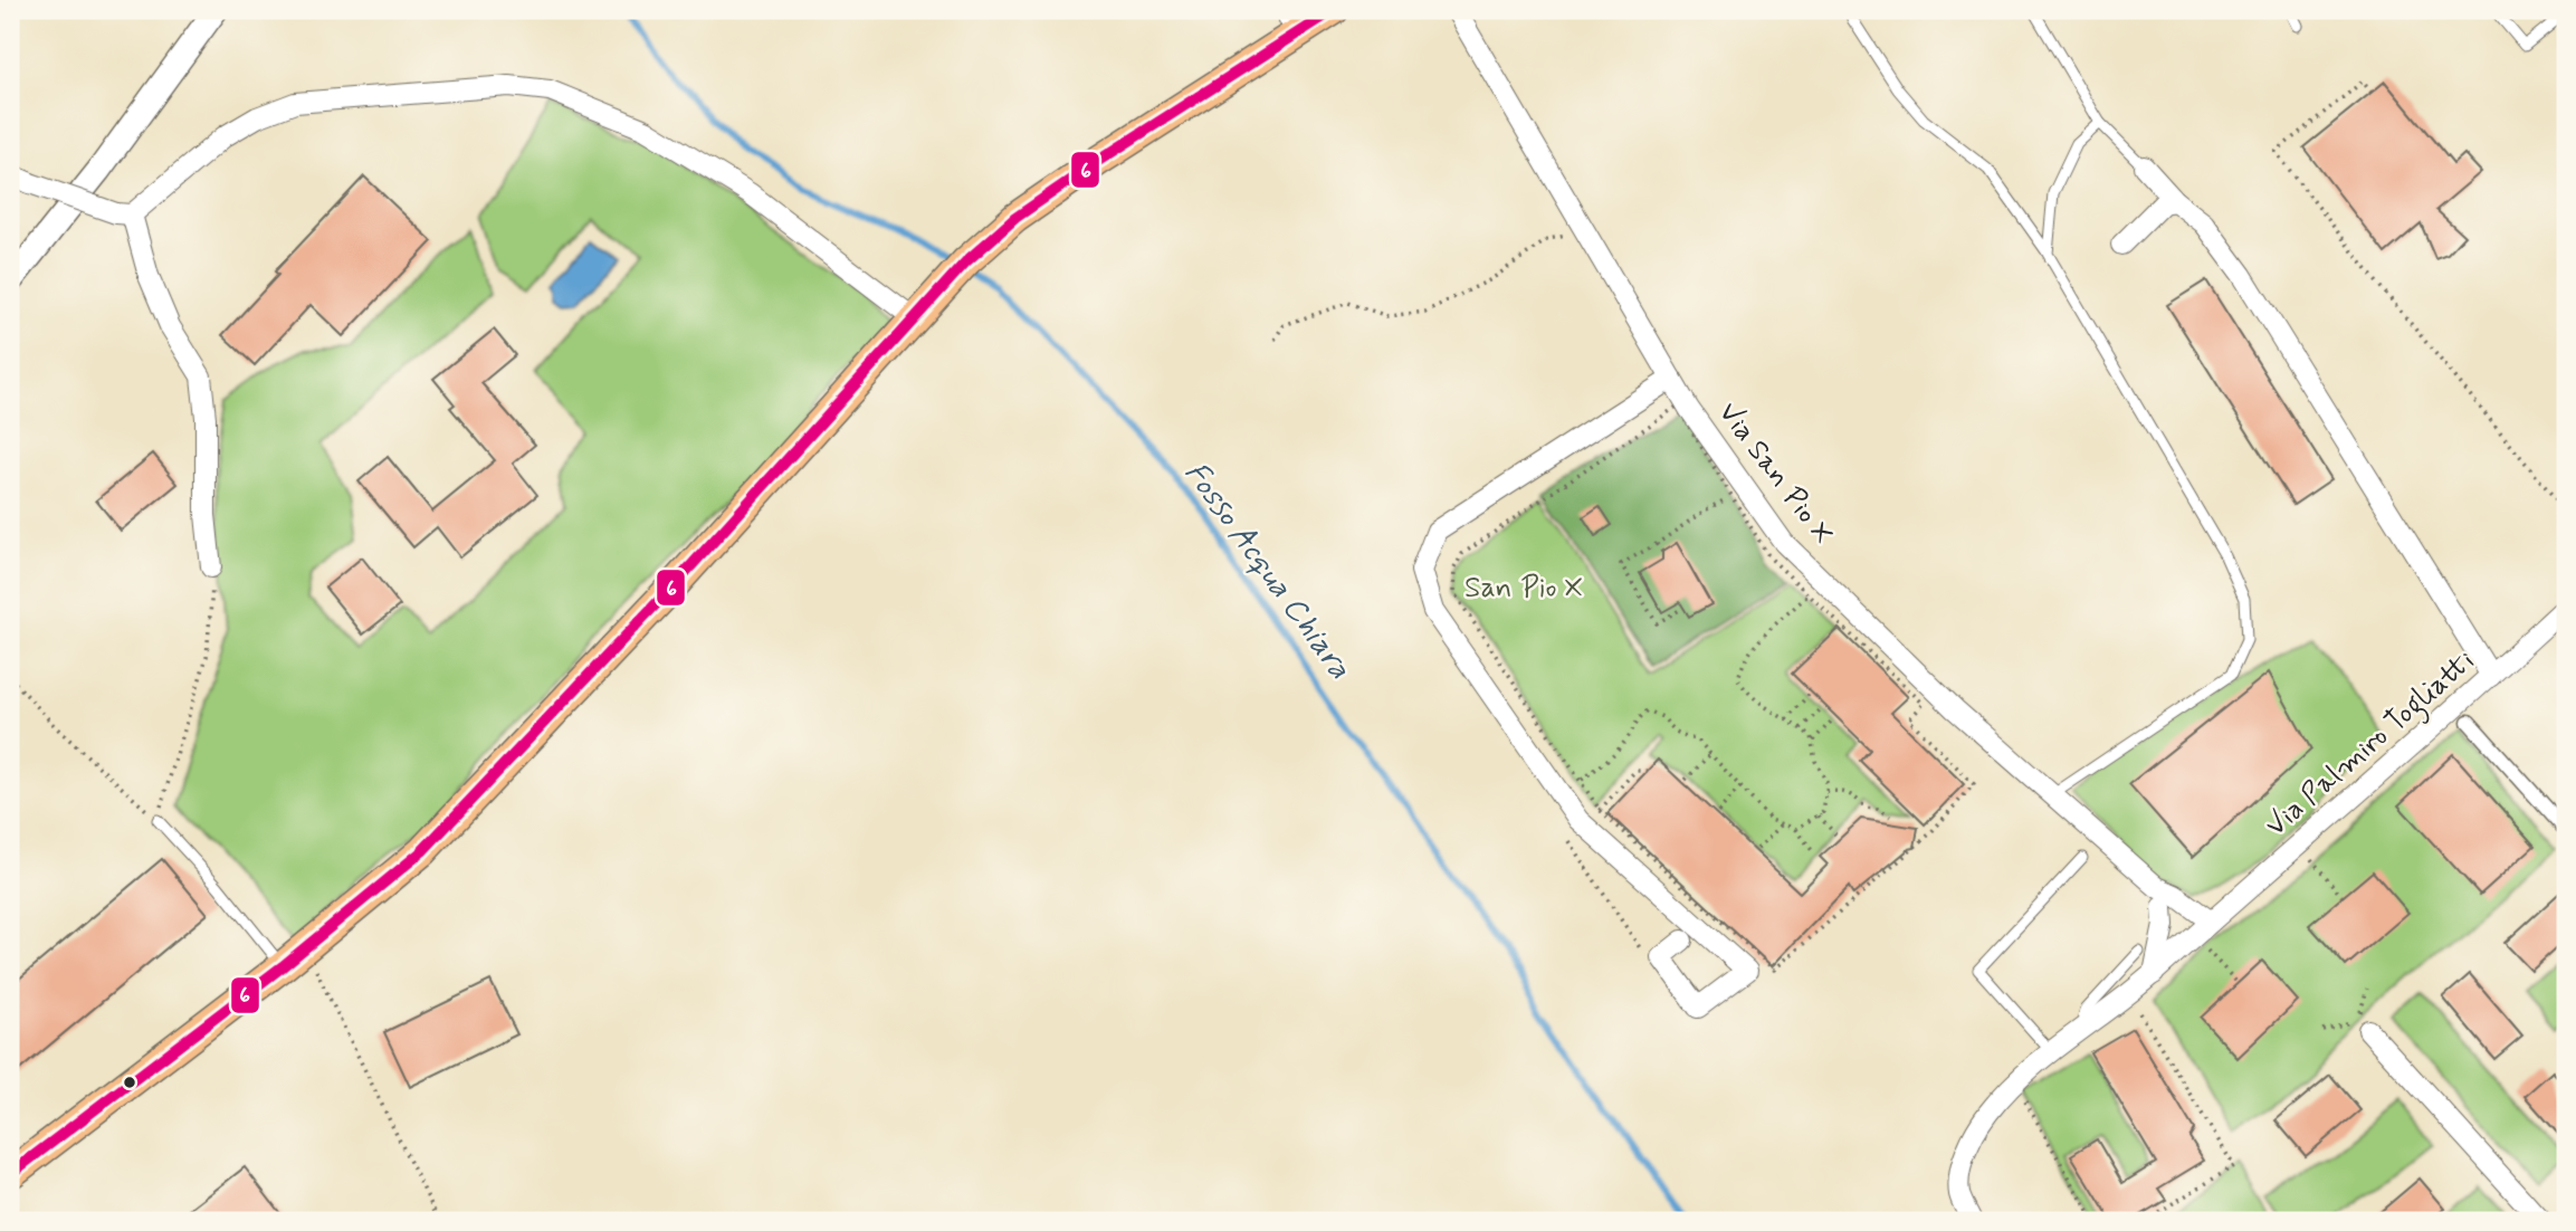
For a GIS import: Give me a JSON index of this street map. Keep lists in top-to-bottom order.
{
  "streets": {
    "street": ["Via San Pio X", "Via Palmiro Togliatti"]
  },
  "crossings": [
    ["Via San Pio X", "Via Palmiro Togliatti"]
  ],
  "water": ["Fosso Acqua Chiara"],
  "parks": ["San Pio X"],
  "lines": ["transit line 6"]
}
